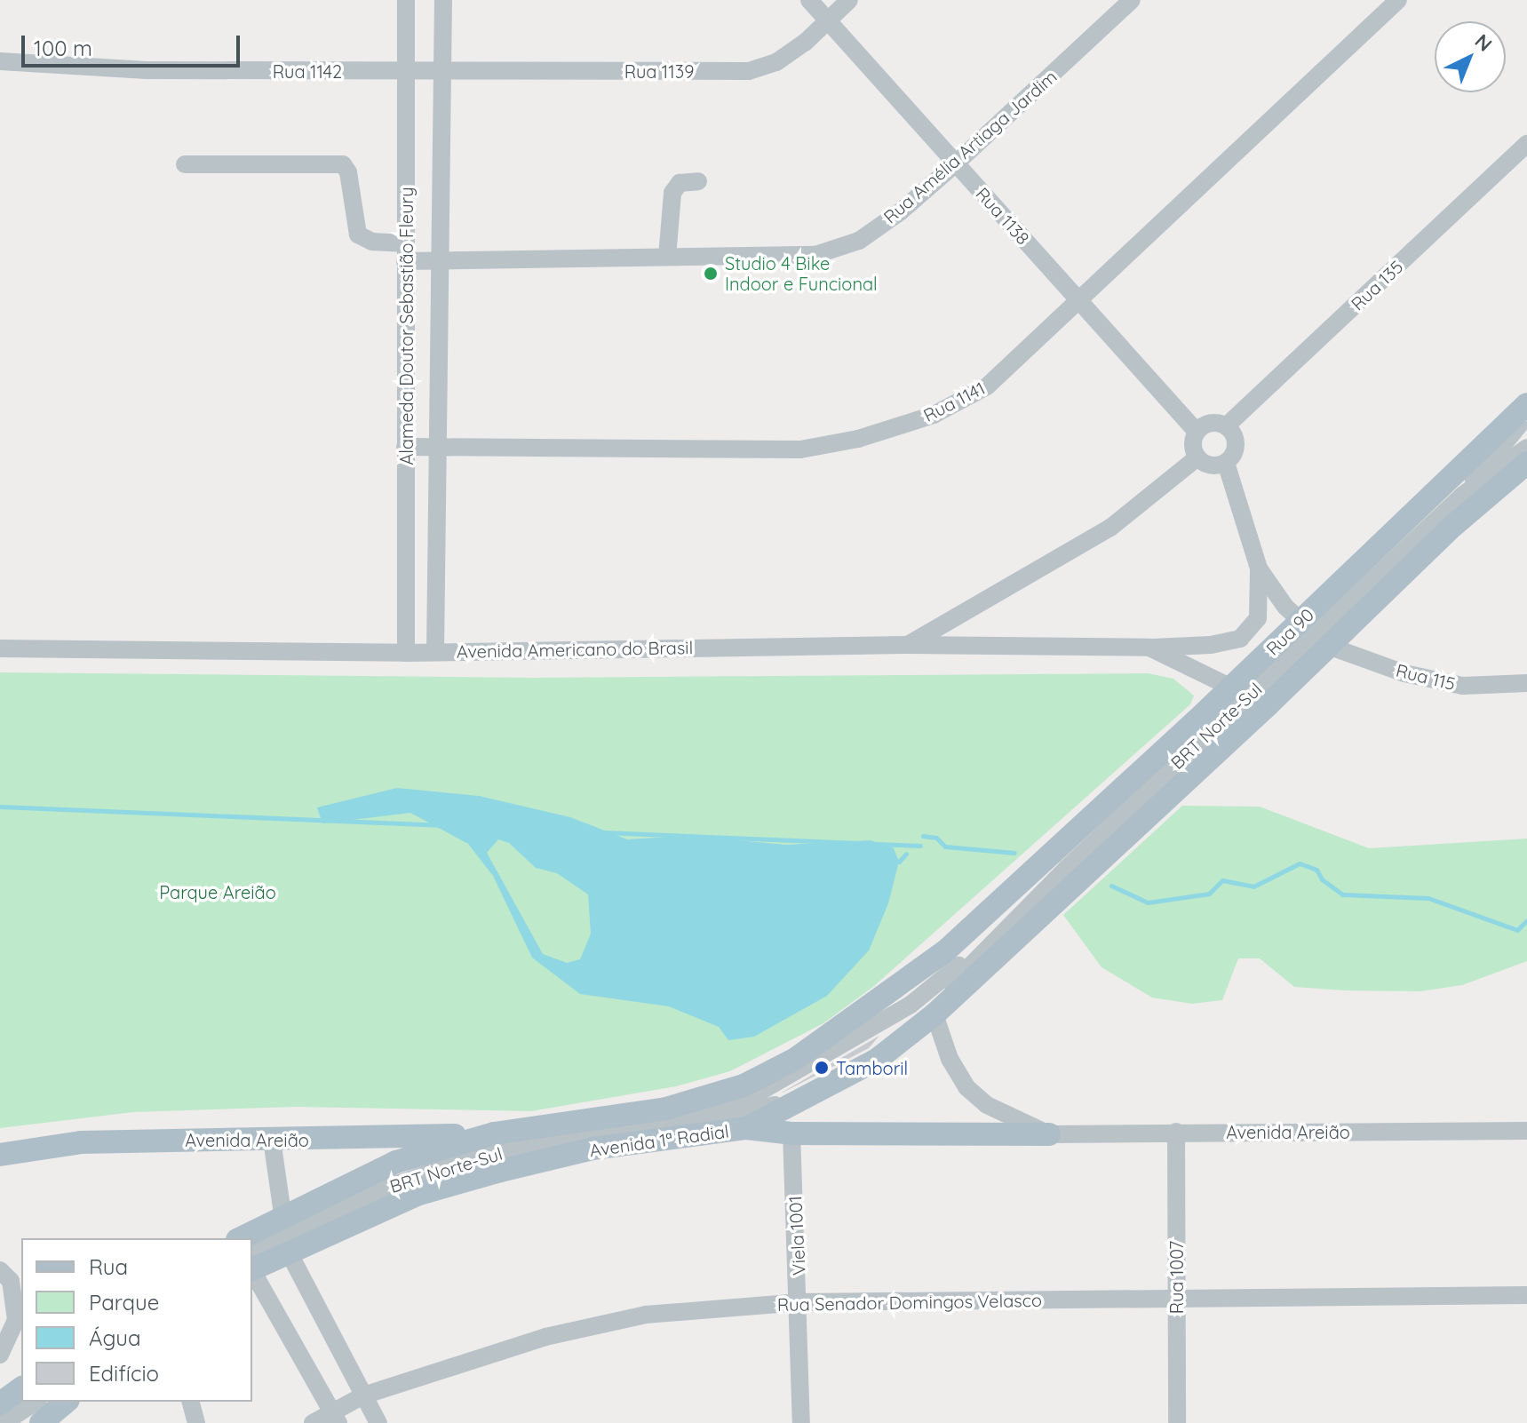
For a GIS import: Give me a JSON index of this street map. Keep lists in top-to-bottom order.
{
  "streets": {
    "main road": ["Rua 90", "Avenida Areião", "Avenida 1ª Radial"],
    "street": [
      "Rua 1142",
      "Rua 1139",
      "Rua Amélia Artiaga Jardim",
      "Rua 1138",
      "Rua 135",
      "Alameda Doutor Sebastião Fleury",
      "Rua 1141",
      "Avenida Americano do Brasil",
      "Rua 115",
      "BRT Norte-Sul",
      "Viela 1001",
      "Rua 1007",
      "Rua Senador Domingos Velasco"
    ]
  },
  "crossings": [
    ["Rua 1142", "Rua 1139"],
    ["Rua 1142", "Alameda Doutor Sebastião Fleury"],
    ["Rua 1139", "Rua 1138"],
    ["Rua 1139", "Alameda Doutor Sebastião Fleury"],
    ["Rua Amélia Artiaga Jardim", "Rua 1138"],
    ["Rua Amélia Artiaga Jardim", "Alameda Doutor Sebastião Fleury"],
    ["Rua 1138", "Rua 135"],
    ["Rua 1138", "Rua 1141"],
    ["Alameda Doutor Sebastião Fleury", "Rua 1141"],
    ["Alameda Doutor Sebastião Fleury", "Avenida Americano do Brasil"],
    ["Rua 90", "Avenida Americano do Brasil"],
    ["Rua 90", "Rua 115"],
    ["Rua 90", "BRT Norte-Sul"],
    ["Rua 90", "Avenida 1ª Radial"],
    ["Avenida Americano do Brasil", "BRT Norte-Sul"],
    ["BRT Norte-Sul", "Avenida 1ª Radial"],
    ["Avenida Areião", "Avenida 1ª Radial"],
    ["Avenida Areião", "Rua 1007"],
    ["Viela 1001", "Rua Senador Domingos Velasco"],
    ["Rua 1007", "Rua Senador Domingos Velasco"]
  ],
  "parks": ["Parque Areião"],
  "places": ["Studio 4 Bike Indoor e Funcional", "Tamboril"],
  "legend": [
    "Rua",
    "Parque",
    "Água",
    "Edifício"
  ],
  "scale_bar": "100 m",
  "north": "top right"
}
